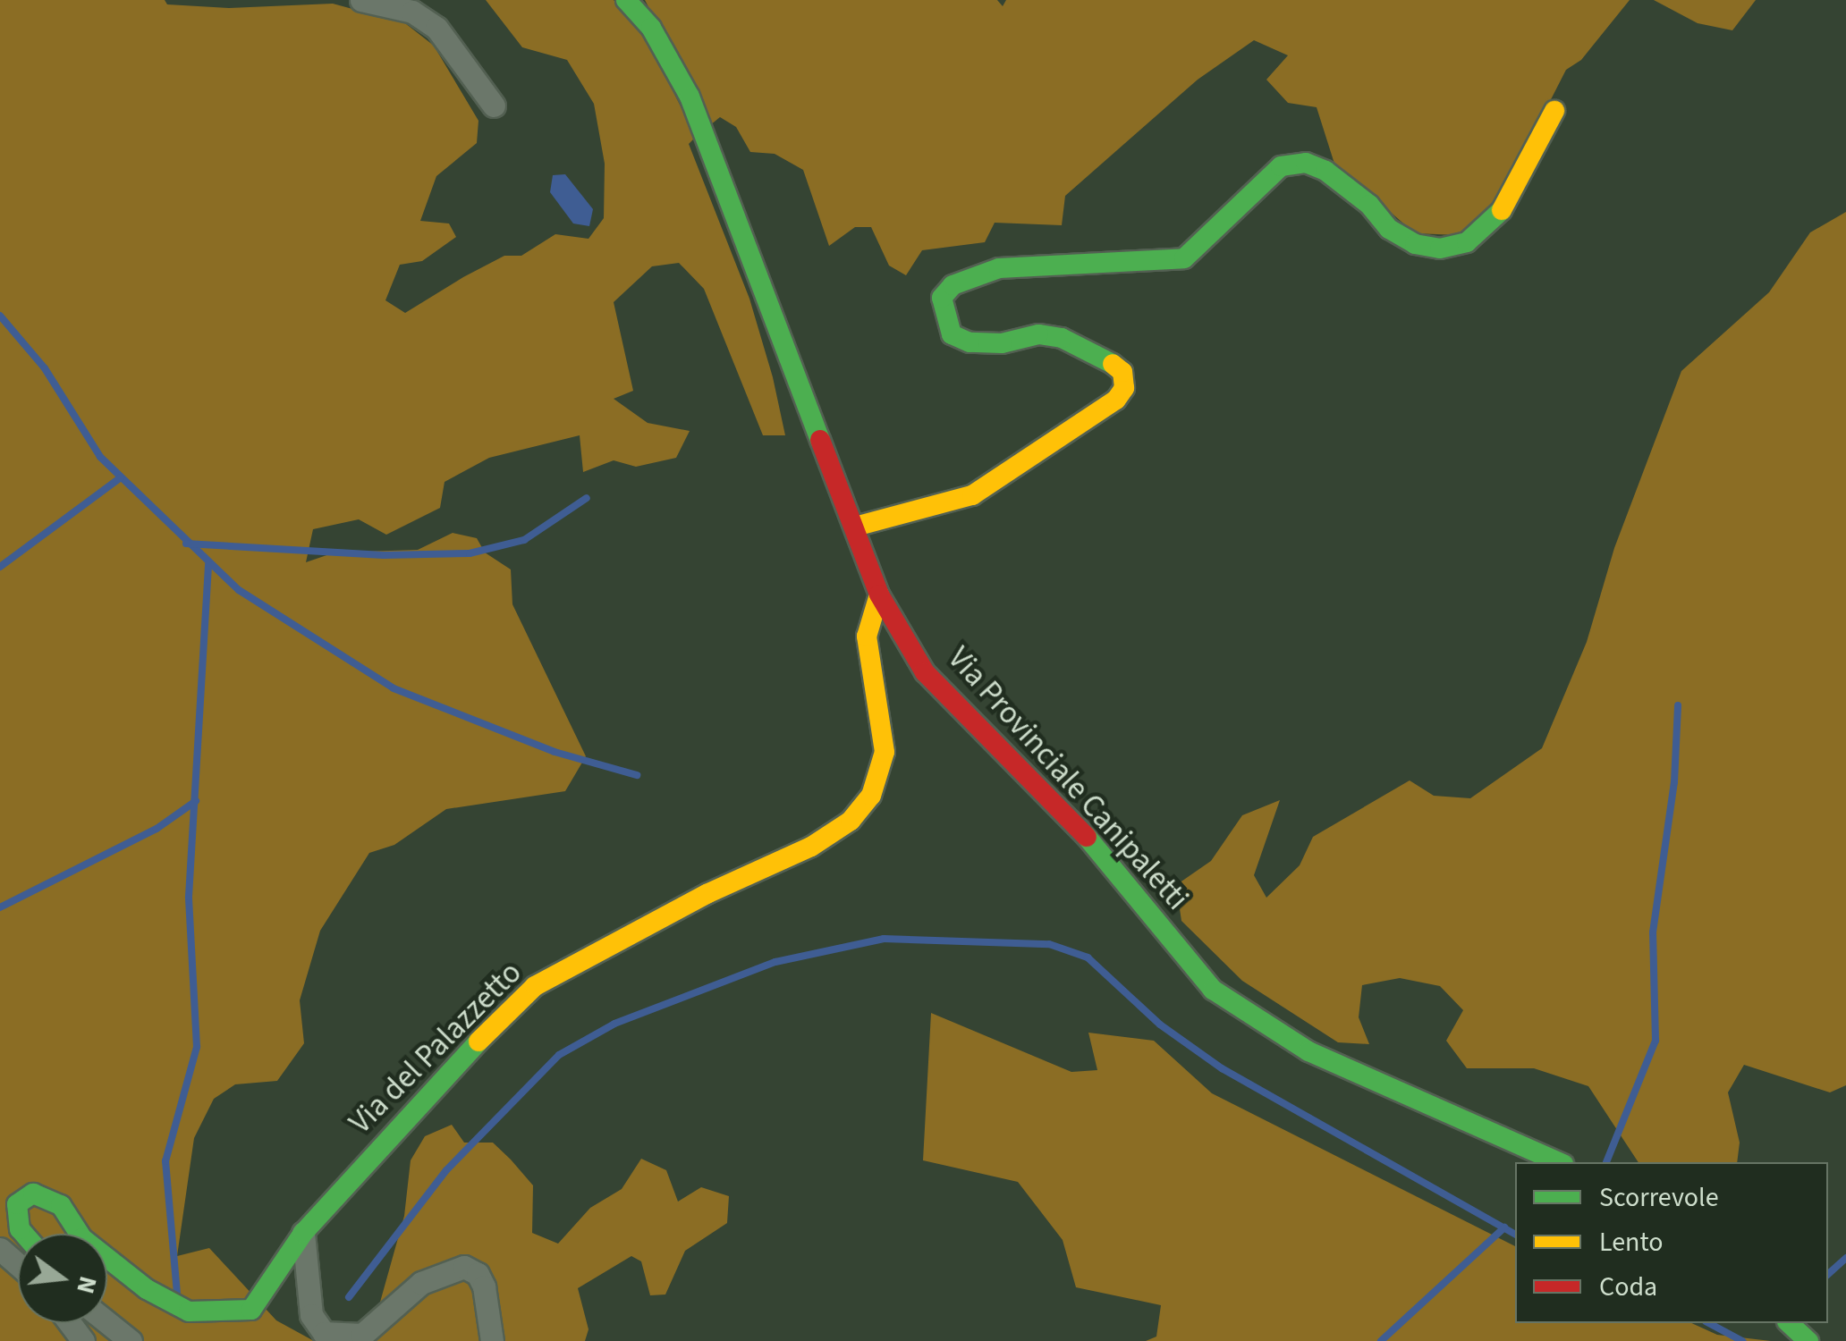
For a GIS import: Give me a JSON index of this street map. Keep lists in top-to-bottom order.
{
  "streets": {
    "street": ["Via Provinciale Canipaletti", "Via del Palazzetto"]
  },
  "crossings": [
    ["Via Provinciale Canipaletti", "Via del Palazzetto"]
  ],
  "legend": ["Scorrevole", "Lento", "Coda"],
  "north": "right"
}
